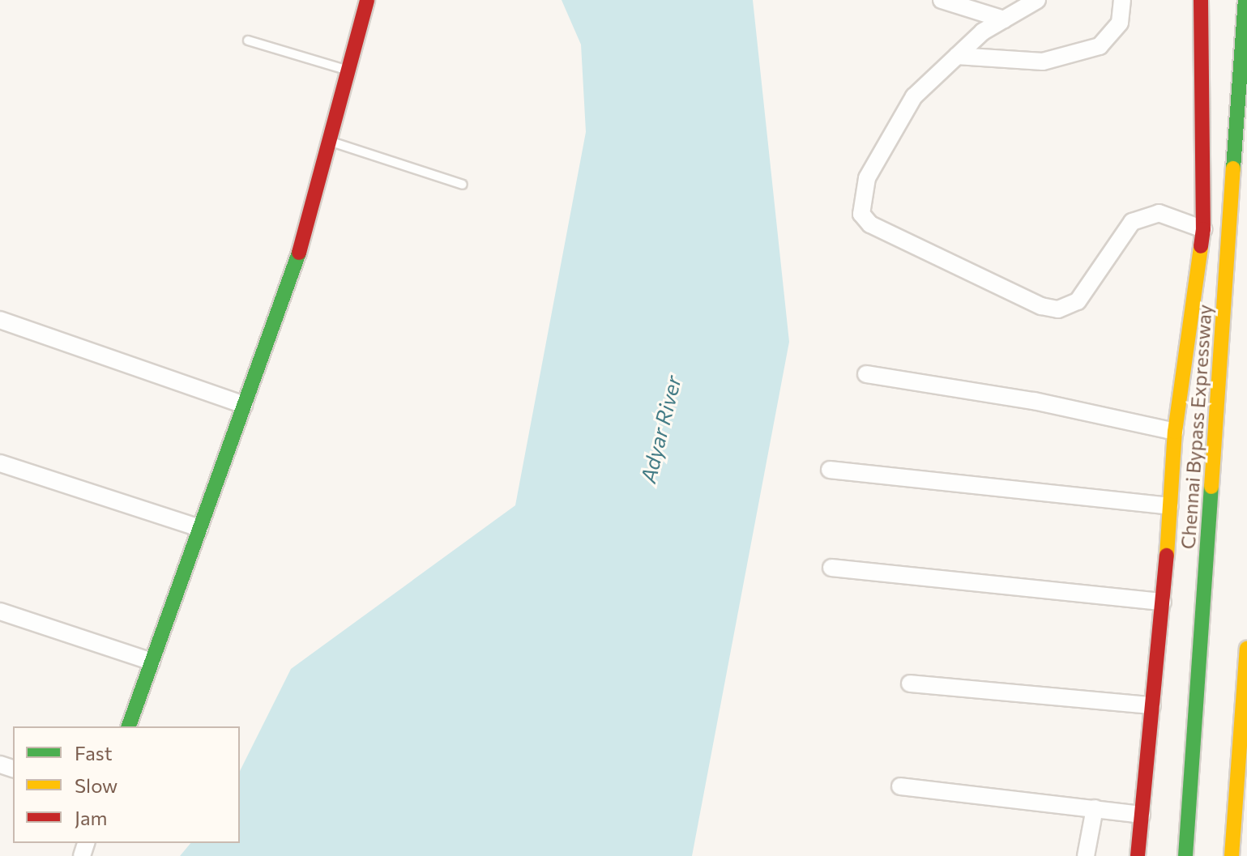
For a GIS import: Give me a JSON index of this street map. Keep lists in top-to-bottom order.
{
  "streets": {
    "main road": ["Chennai Bypass Expressway"]
  },
  "water": ["Adyar River"],
  "legend": ["Fast", "Slow", "Jam"]
}
